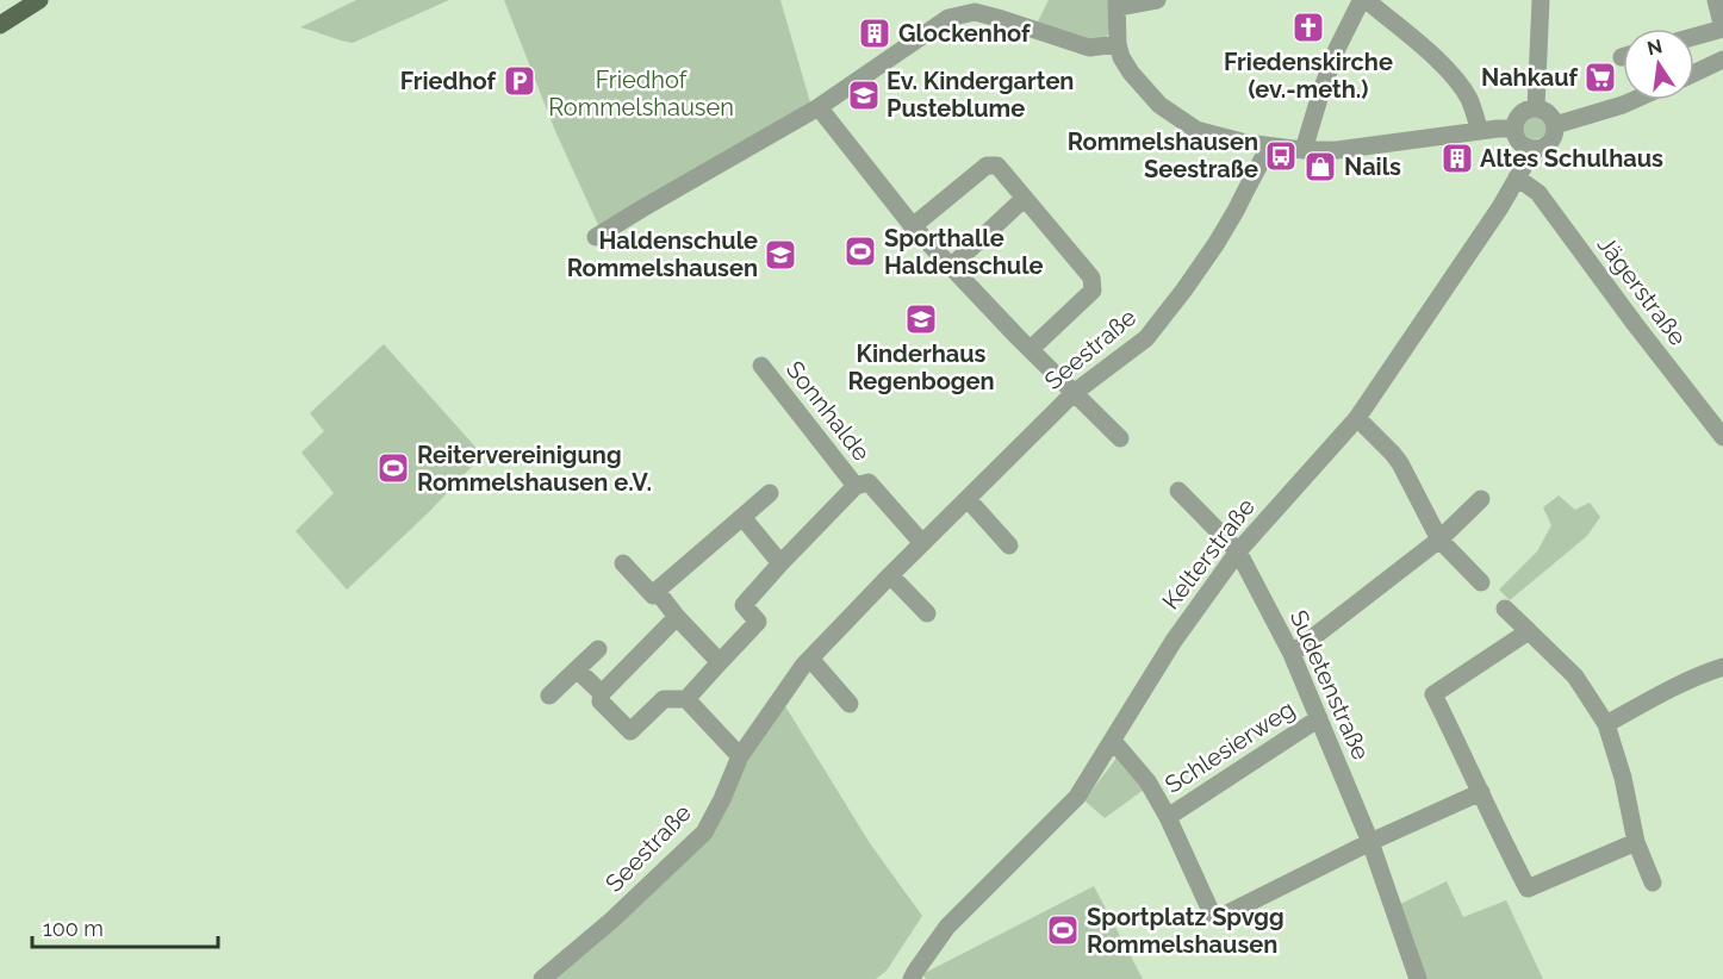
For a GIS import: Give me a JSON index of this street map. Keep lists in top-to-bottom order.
{
  "streets": {
    "street": [
      "Jägerstraße",
      "Seestraße",
      "Sonnhalde",
      "Kelterstraße",
      "Sudetenstraße",
      "Schlesierweg"
    ]
  },
  "crossings": [
    ["Jägerstraße", "Kelterstraße"],
    ["Seestraße", "Sonnhalde"],
    ["Kelterstraße", "Sudetenstraße"],
    ["Sudetenstraße", "Schlesierweg"]
  ],
  "parks": ["Friedhof Rommelshausen"],
  "places": {
    "church": ["Friedenskirche (ev.-meth.)"],
    "building": ["Glockenhof", "Altes Schulhaus"],
    "supermarket": ["Nahkauf"],
    "parking": ["Friedhof"],
    "school or university": ["Ev. Kindergarten Pusteblume", "Haldenschule Rommelshausen", "Kinderhaus Regenbogen"],
    "bus stop": ["Rommelshausen Seestraße"],
    "shop": ["Nails"],
    "sports": ["Sporthalle Haldenschule", "Reitervereinigung Rommelshausen e.V.", "Sportplatz Spvgg Rommelshausen"]
  },
  "scale_bar": "100 m",
  "north": "top"
}
